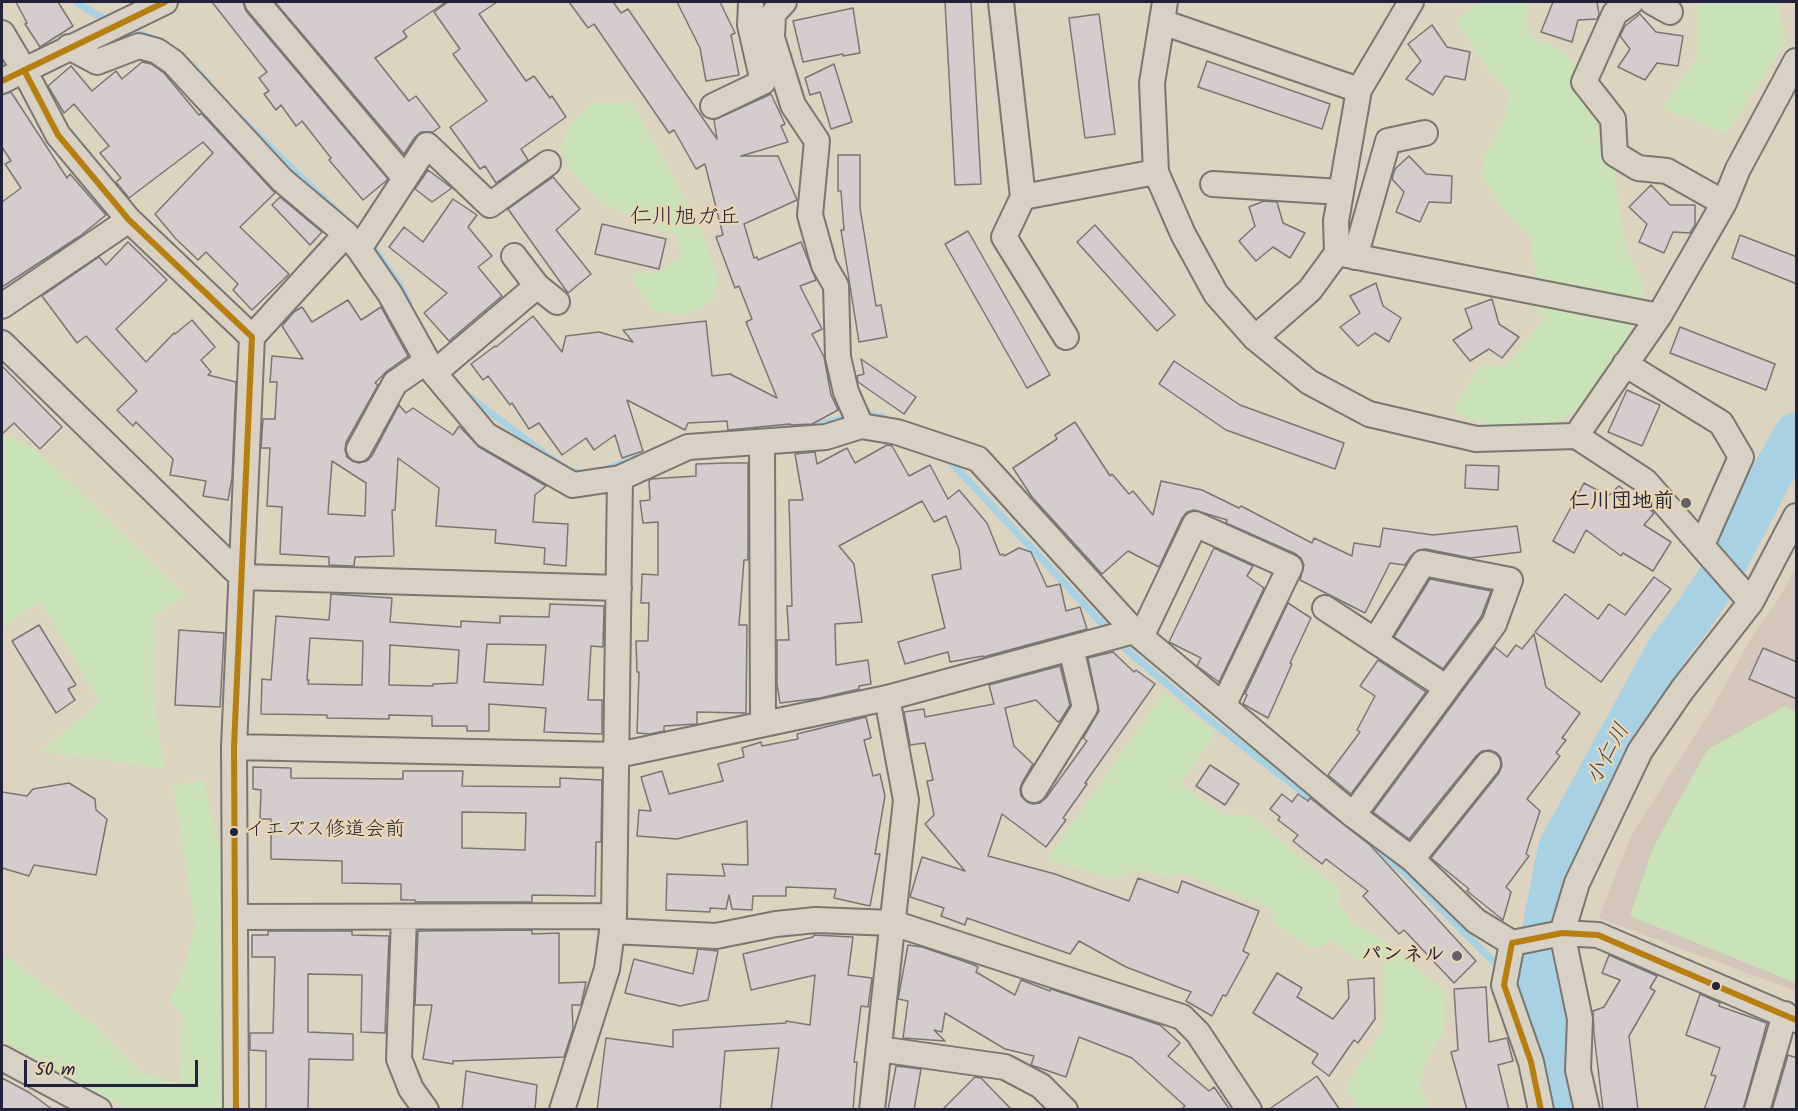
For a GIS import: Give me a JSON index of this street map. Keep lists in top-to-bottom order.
{
  "districts": ["仁川旭ガ丘"],
  "water": ["小仁川"],
  "places": ["仁川団地前", "イエズス修道会前", "パンネル"],
  "scale_bar": "50 m"
}
